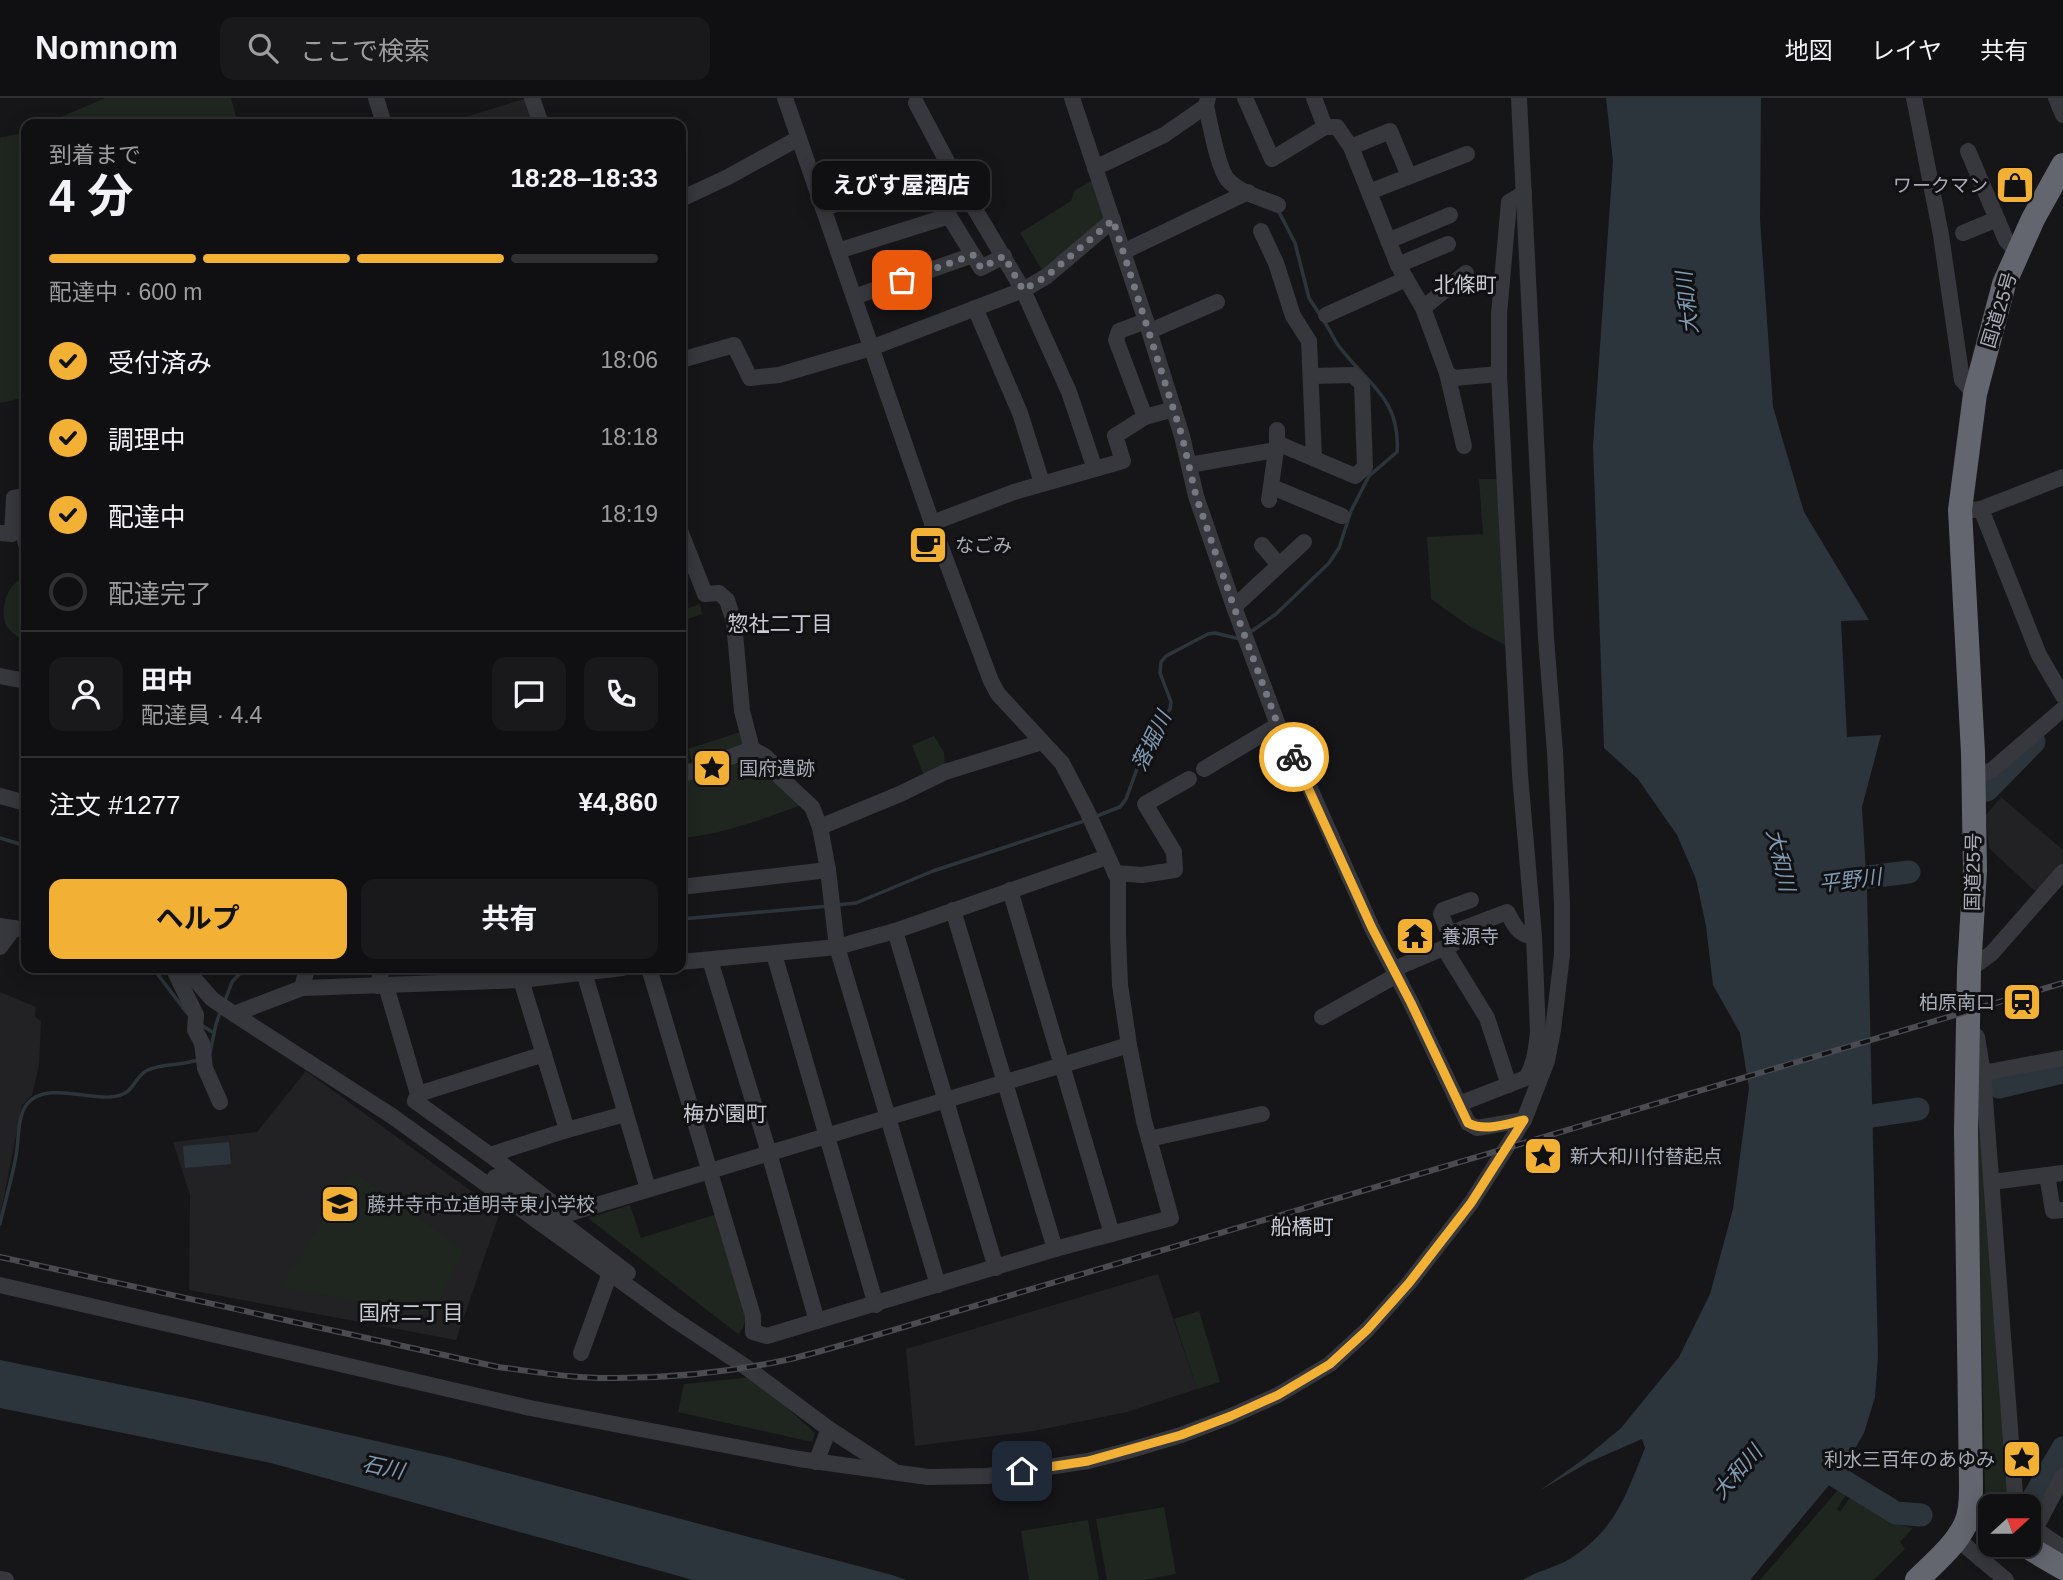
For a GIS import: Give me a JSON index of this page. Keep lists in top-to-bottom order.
{
  "streets": {
    "highway": ["国道25号"]
  },
  "districts": [
    "北條町",
    "惣社二丁目",
    "梅が園町",
    "船橋町",
    "国府二丁目"
  ],
  "water": [
    "大和川",
    "落堀川",
    "平野川",
    "石川"
  ],
  "places": {
    "shop": ["ワークマン"],
    "other": ["えびす屋酒店"],
    "cafe": ["なごみ"],
    "place": ["国府遺跡", "新大和川付替起点", "利水三百年のあゆみ"],
    "temple": ["養源寺"],
    "station": ["柏原南口"],
    "school or university": ["藤井寺市立道明寺東小学校"]
  },
  "north": "right",
  "page": {
    "header": "Nomnom",
    "search": "ここで検索",
    "nav": ["地図", "レイヤ", "共有"],
    "heading": ["4 分", "到着まで", "18:28–18:33"],
    "panel": [
      "田中",
      "配達員 · 4.4",
      "注文 #1277",
      "¥4,860"
    ],
    "bubble": "えびす屋酒店",
    "bar": "配達中 · 600 m",
    "list": [
      ["受付済み", "18:06"],
      ["調理中", "18:18"],
      ["配達中", "18:19"],
      "配達完了"
    ],
    "buttons": ["ヘルプ", "共有"]
  }
}
